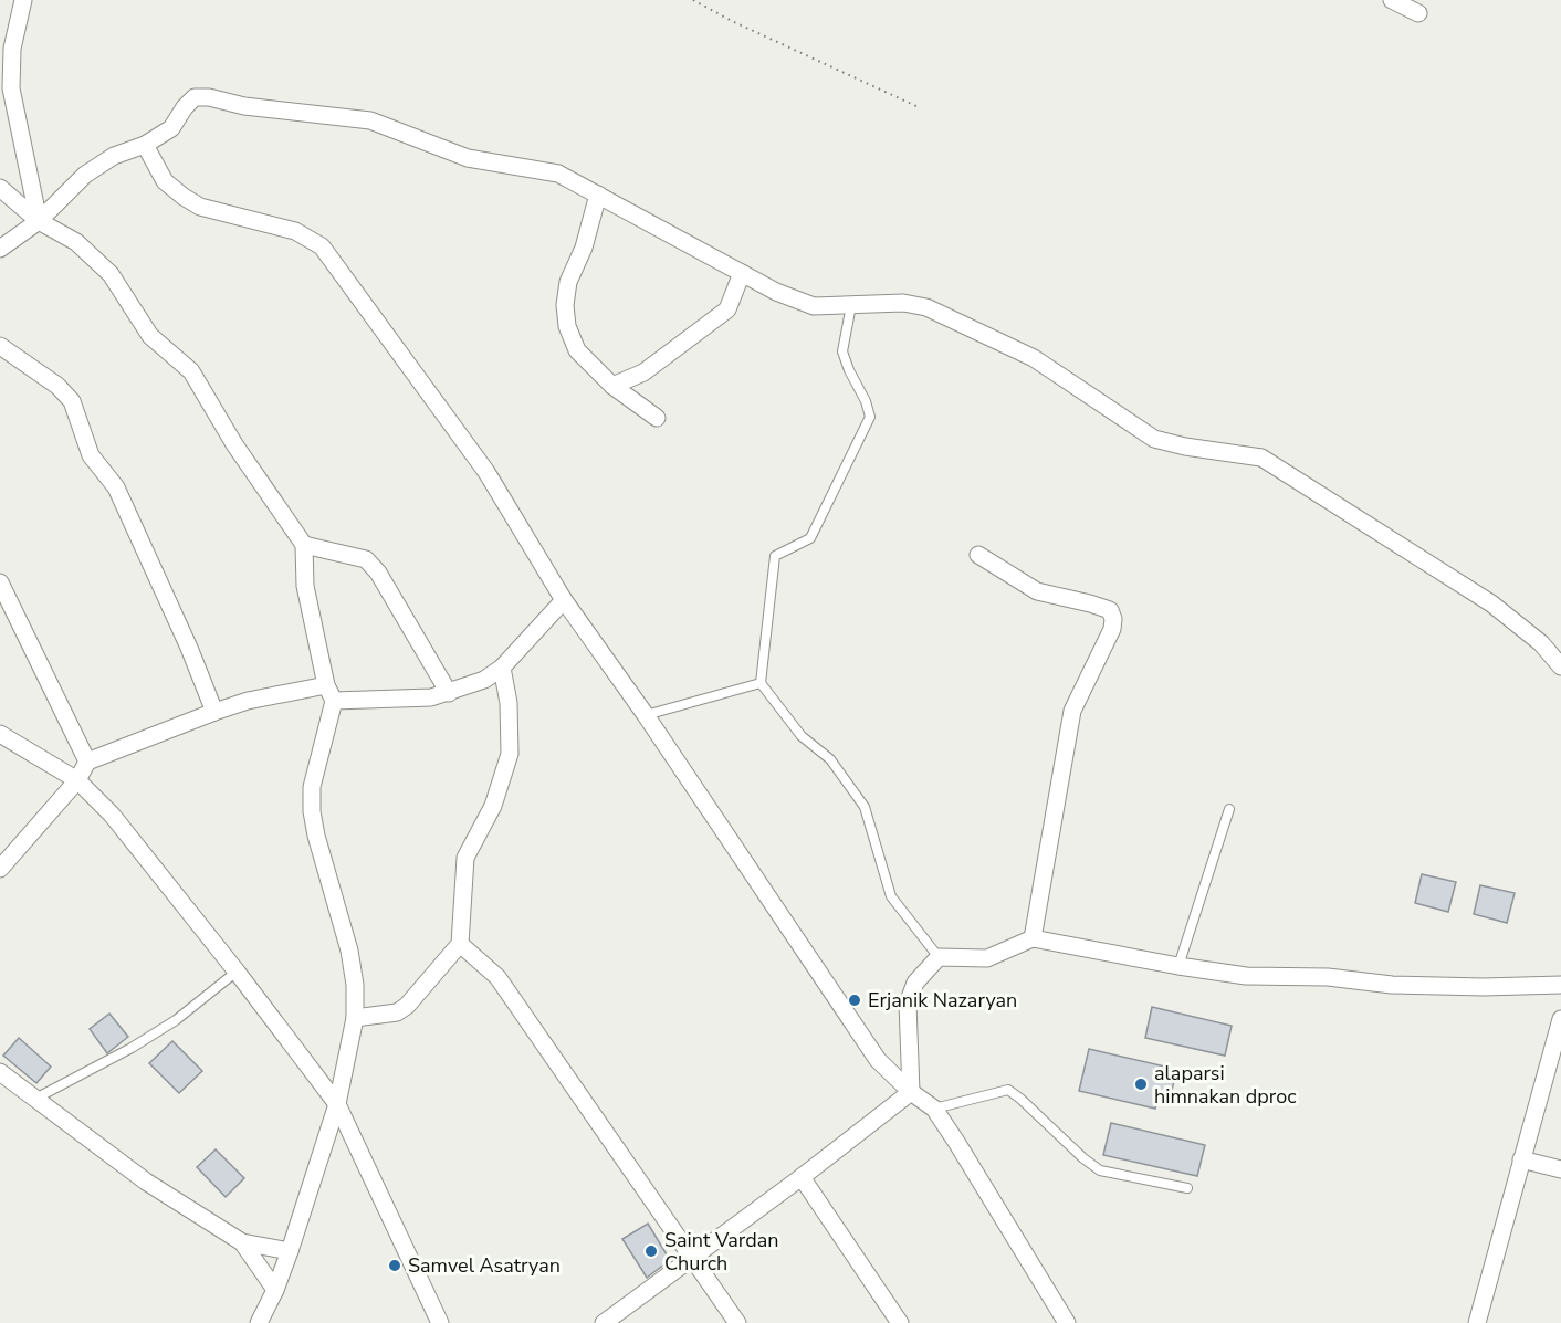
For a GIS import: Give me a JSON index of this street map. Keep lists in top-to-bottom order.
{
  "places": [
    "Erjanik Nazaryan",
    "alaparsi himnakan dproc",
    "Saint Vardan Church",
    "Samvel Asatryan"
  ]
}
